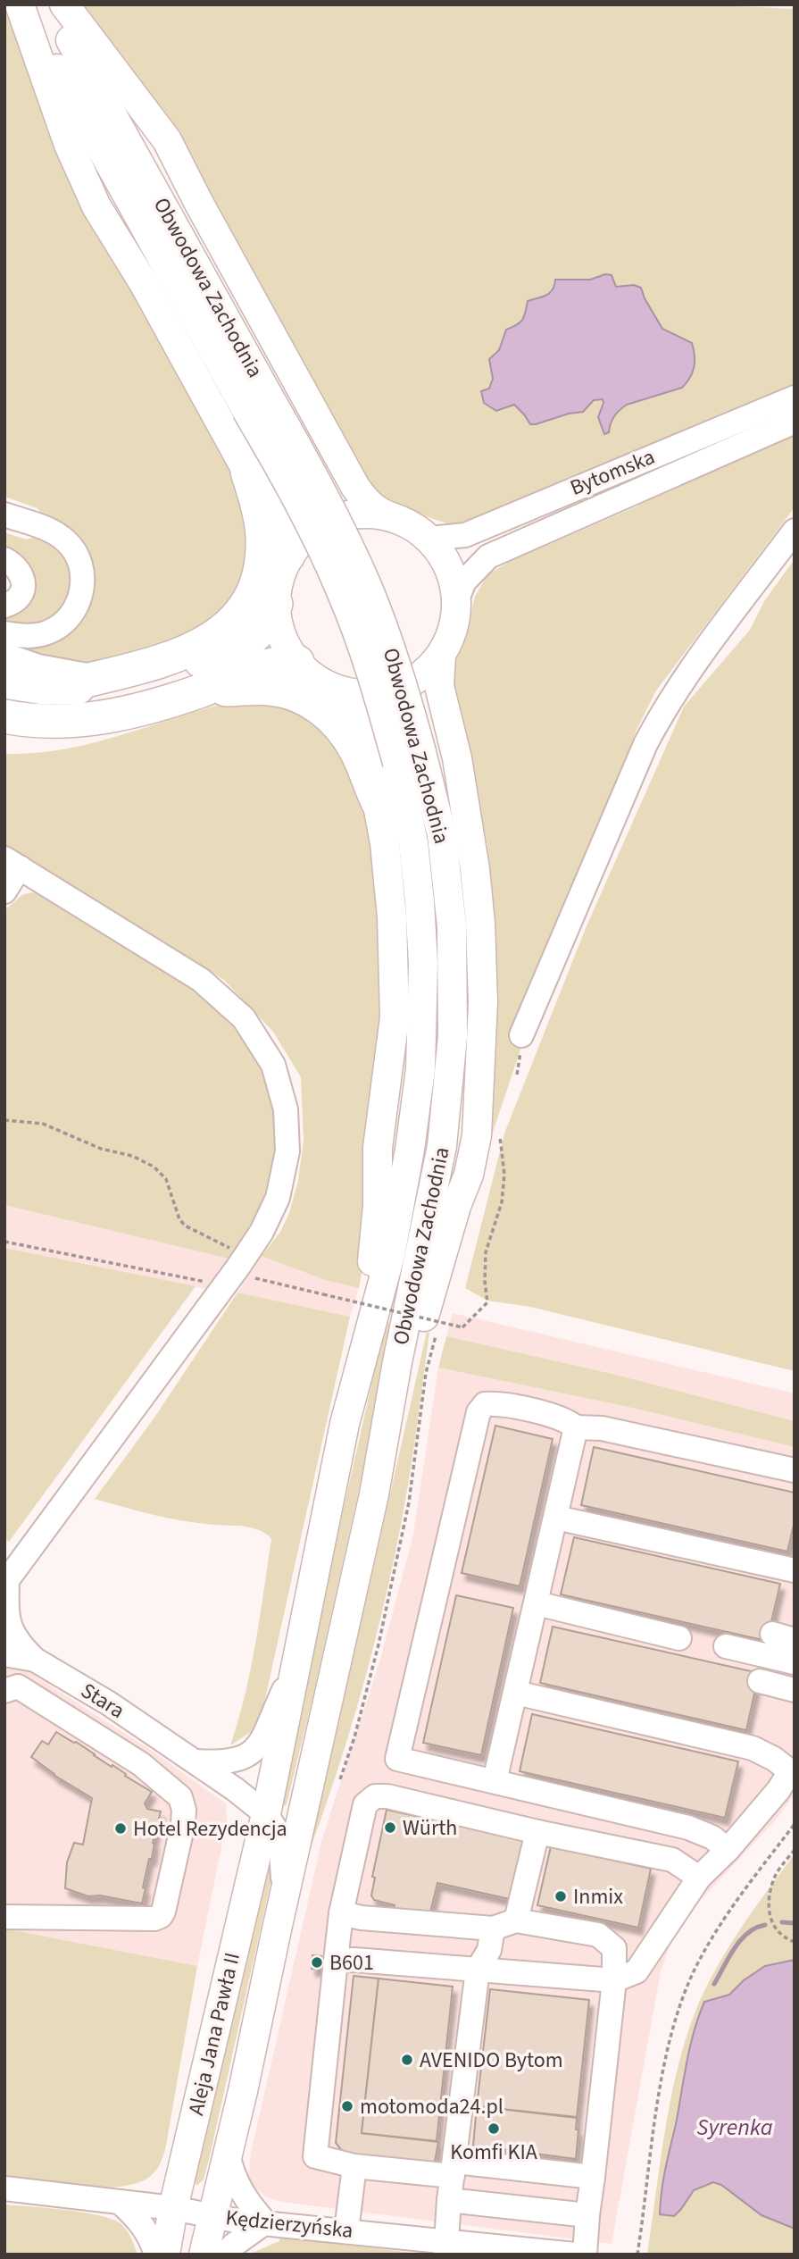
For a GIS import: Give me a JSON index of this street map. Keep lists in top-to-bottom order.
{
  "streets": {
    "main road": ["Obwodowa Zachodnia", "Aleja Jana Pawła II"],
    "street": ["Bytomska", "Stara", "Kędzierzyńska"]
  },
  "crossings": [
    ["Obwodowa Zachodnia", "Stara"],
    ["Obwodowa Zachodnia", "Aleja Jana Pawła II"],
    ["Stara", "Aleja Jana Pawła II"],
    ["Aleja Jana Pawła II", "Kędzierzyńska"]
  ],
  "water": ["Syrenka"],
  "places": [
    "Würth",
    "Hotel Rezydencja",
    "Inmix",
    "B601",
    "AVENIDO Bytom",
    "motomoda24.pl",
    "Komfi KIA"
  ]
}
